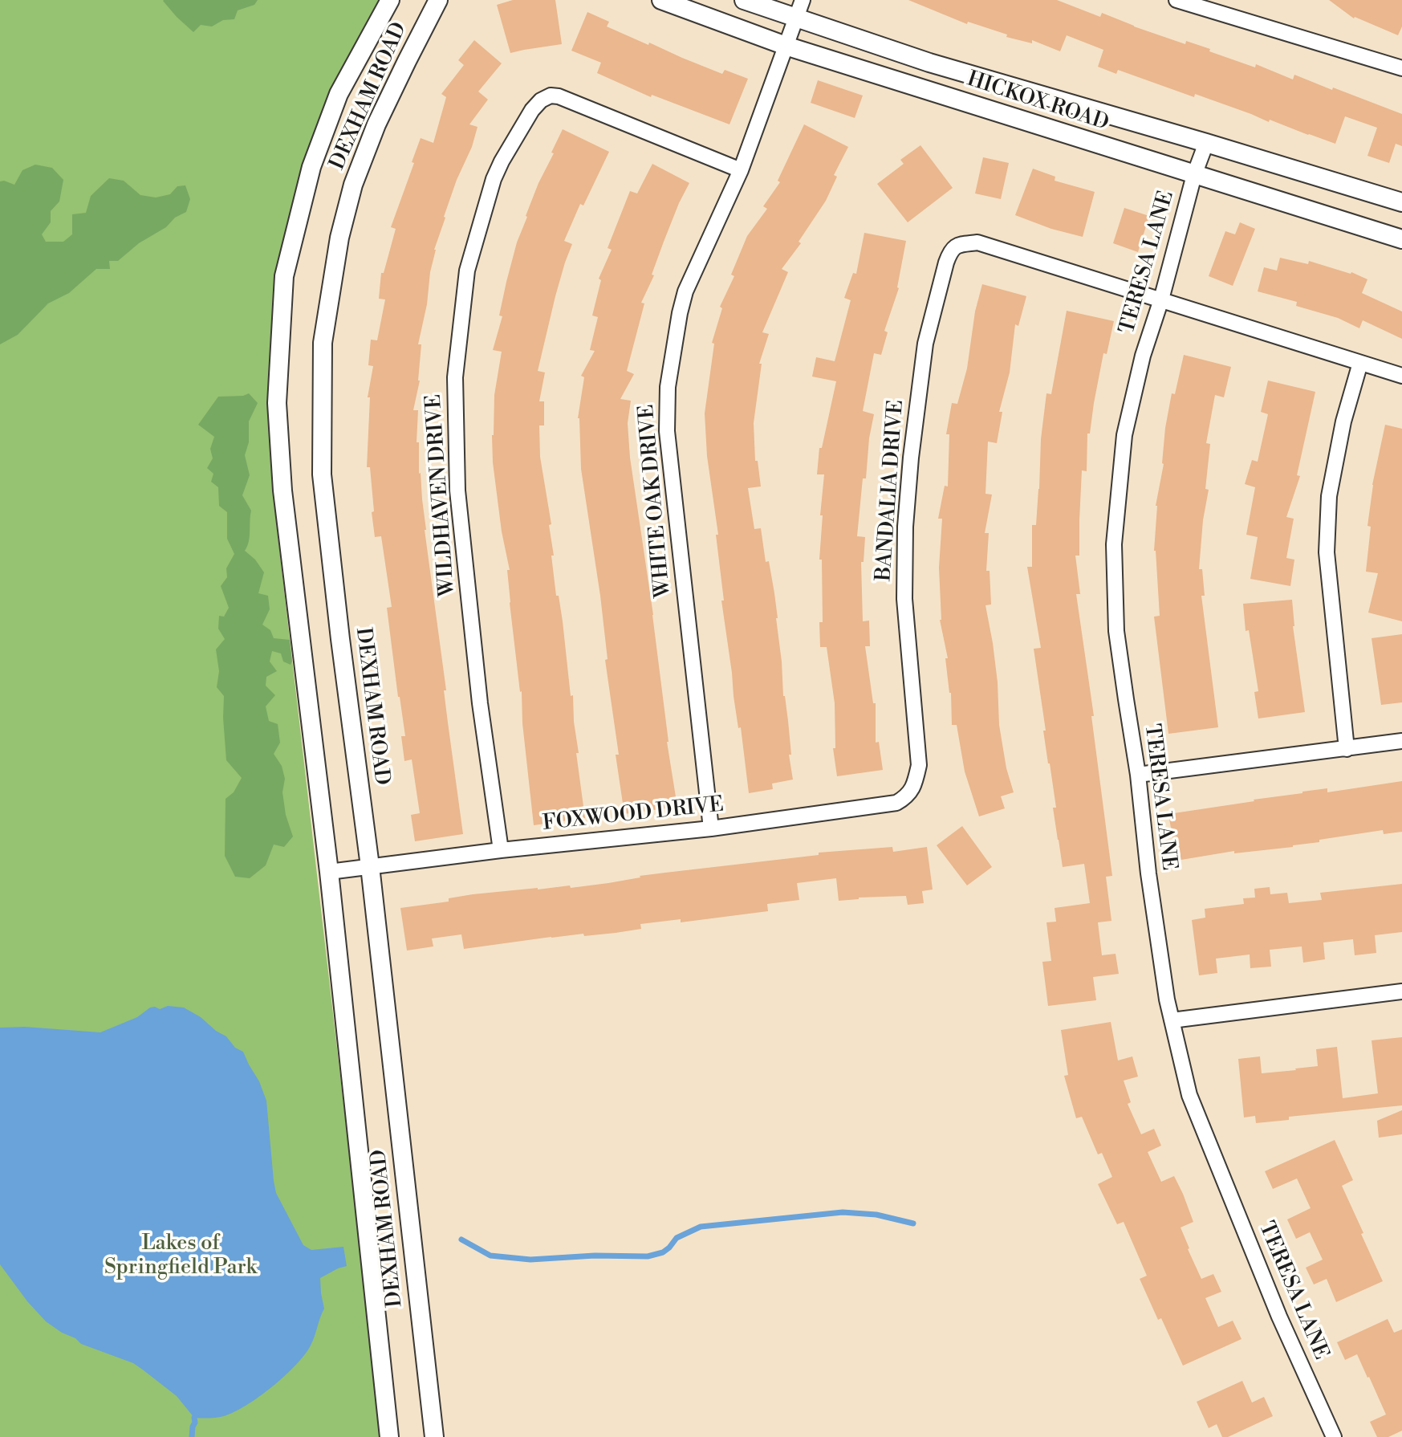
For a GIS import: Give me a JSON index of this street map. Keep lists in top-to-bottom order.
{
  "streets": {
    "street": [
      "DEXHAM ROAD",
      "HICKOX ROAD",
      "TERESA LANE",
      "BANDALIA DRIVE",
      "WILDHAVEN DRIVE",
      "WHITE OAK DRIVE",
      "FOXWOOD DRIVE"
    ]
  },
  "crossings": [
    ["DEXHAM ROAD", "FOXWOOD DRIVE"],
    ["HICKOX ROAD", "TERESA LANE"],
    ["HICKOX ROAD", "WHITE OAK DRIVE"],
    ["TERESA LANE", "BANDALIA DRIVE"],
    ["BANDALIA DRIVE", "FOXWOOD DRIVE"],
    ["WILDHAVEN DRIVE", "WHITE OAK DRIVE"],
    ["WILDHAVEN DRIVE", "FOXWOOD DRIVE"],
    ["WHITE OAK DRIVE", "FOXWOOD DRIVE"]
  ],
  "parks": ["Lakes of Springfield Park"]
}
